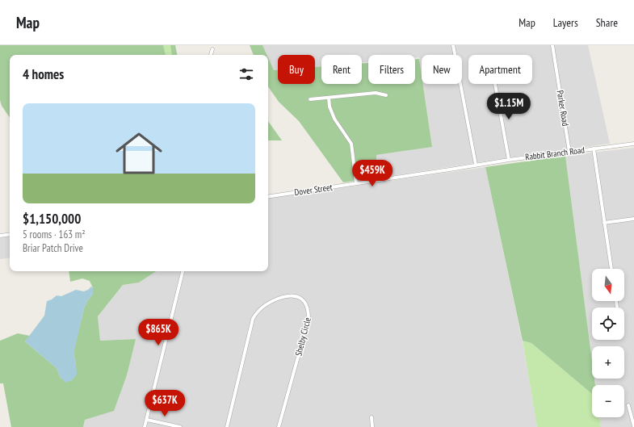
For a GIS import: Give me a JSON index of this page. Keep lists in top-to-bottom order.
{
  "streets": {
    "street": [
      "Parker Road",
      "Rabbit Branch Road",
      "Dover Street",
      "Shelby Circle"
    ]
  },
  "crossings": [
    ["Parker Road", "Rabbit Branch Road"],
    ["Rabbit Branch Road", "Dover Street"]
  ],
  "north": "bottom",
  "page": {
    "header": "Map",
    "nav": ["Map", "Layers", "Share"],
    "chip": [
      "Buy",
      "Rent",
      "Filters",
      "New",
      "Apartment"
    ],
    "heading": "4 homes",
    "price": [
      "$1.15M",
      "$459K",
      "$865K",
      "$637K"
    ],
    "list": [
      {
        "name": "$1,150,000",
        "note": "5 rooms · 163 m² · Briar Patch Drive"
      }
    ],
    "map_buttons": ["+", "−"]
  }
}
